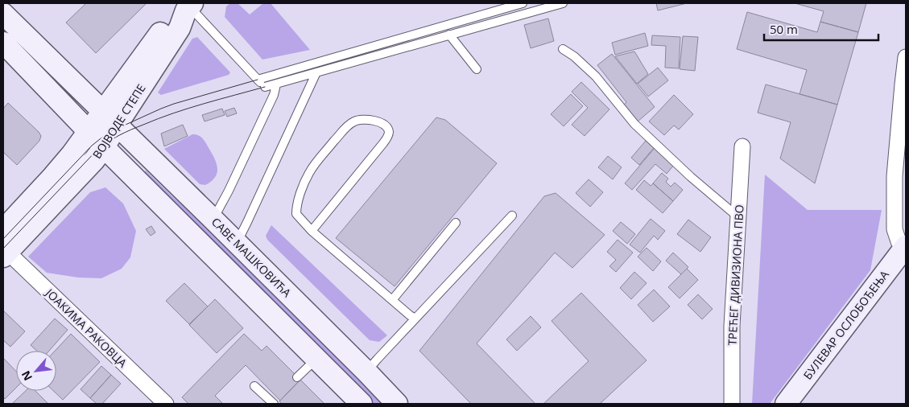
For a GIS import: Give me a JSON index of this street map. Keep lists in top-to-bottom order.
{
  "streets": {
    "main road": ["ВОЈВОДЕ СТЕПЕ", "САВЕ МАШКОВИЋА", "БУЛЕВАР ОСЛОБОЂЕЊА"],
    "street": ["ТРЕЋЕГ ДИВИЗИОНА ПВО", "ЈОАКИМА РАКОВЦА"]
  },
  "crossings": [
    ["ВОЈВОДЕ СТЕПЕ", "САВЕ МАШКОВИЋА"],
    ["ВОЈВОДЕ СТЕПЕ", "ЈОАКИМА РАКОВЦА"]
  ],
  "scale_bar": "50 m",
  "north": "bottom left"
}
